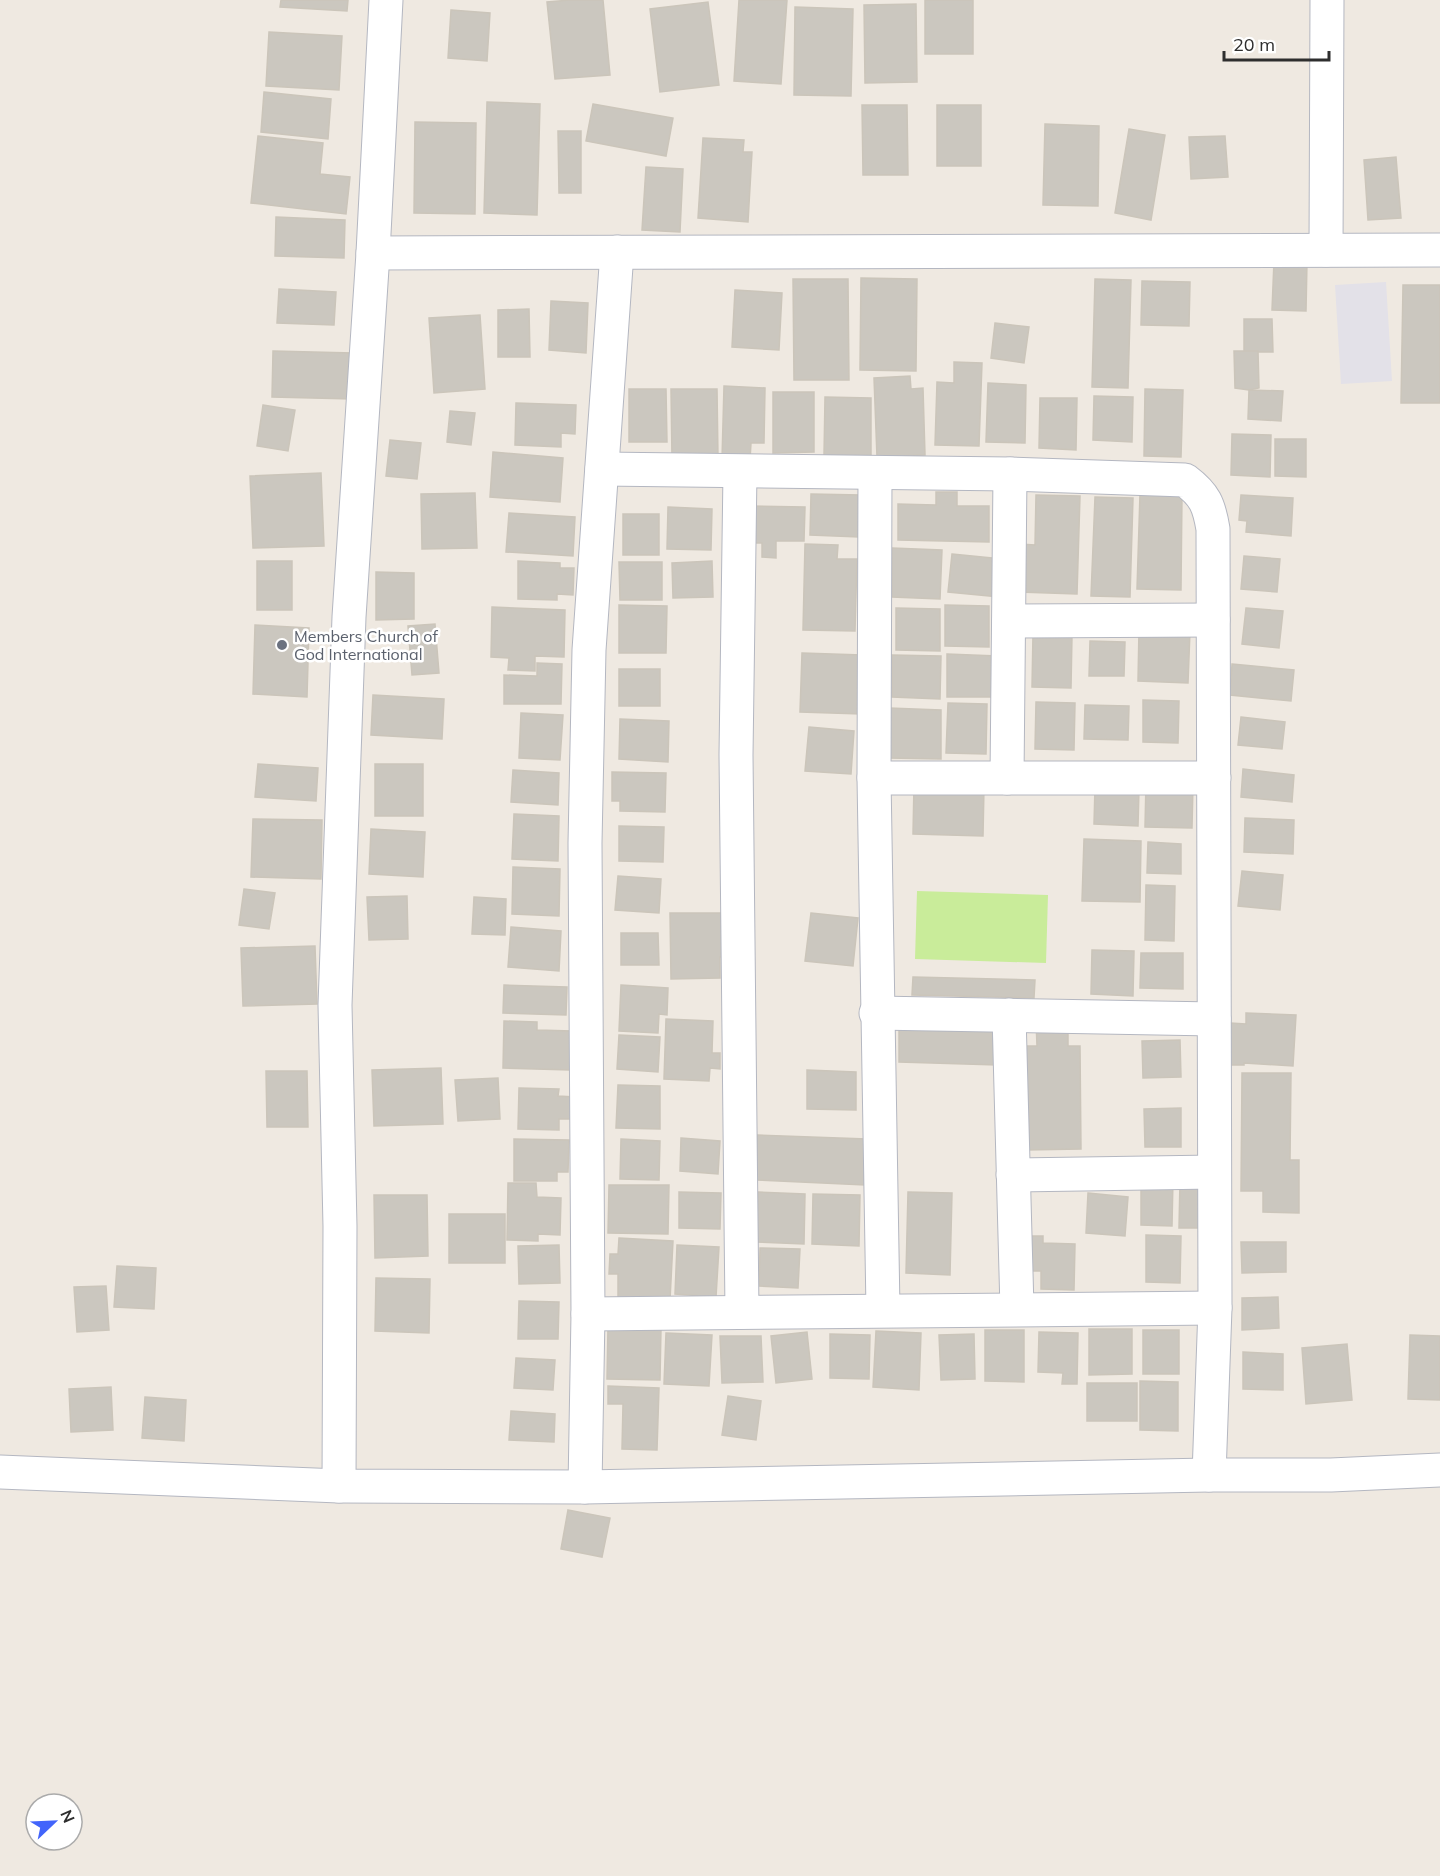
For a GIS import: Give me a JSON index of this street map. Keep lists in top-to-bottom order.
{
  "places": ["Members Church of God International"],
  "scale_bar": "20 m",
  "north": "top right"
}
